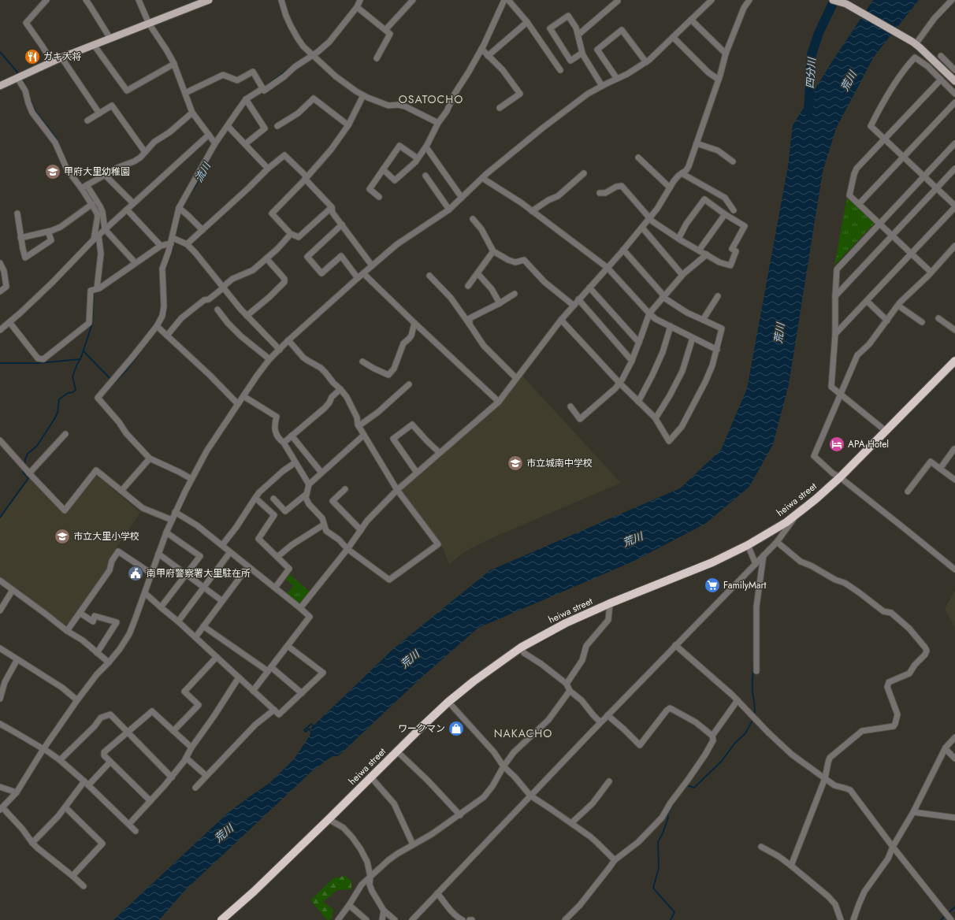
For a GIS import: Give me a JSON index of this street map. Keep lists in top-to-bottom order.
{
  "streets": {
    "highway": ["heiwa street"]
  },
  "districts": ["OSATOCHO", "NAKACHO"],
  "water": ["四分川", "荒川", "流川"],
  "places": {
    "restaurant": ["ガキ大将"],
    "school or university": ["甲府大里幼稚園", "市立城南中学校", "市立大里小学校"],
    "hotel": ["APA Hotel"],
    "public building": ["南甲府警察署大里駐在所"],
    "supermarket": ["FamilyMart"],
    "shop": ["ワークマン"]
  }
}
